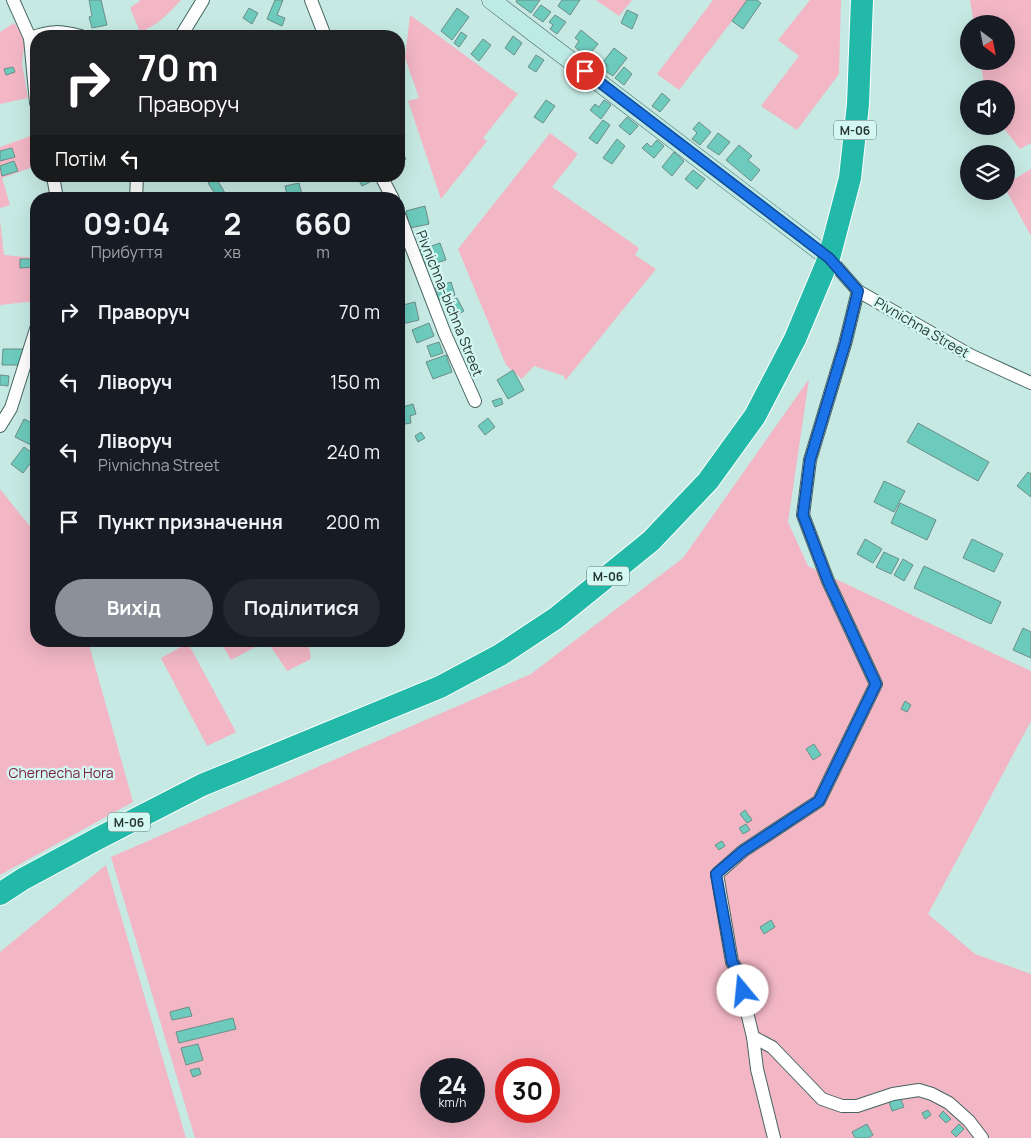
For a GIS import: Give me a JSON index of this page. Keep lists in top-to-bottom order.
{
  "streets": {
    "highway": ["М-06"],
    "street": ["Pivnichna-bichna Street", "Pivnichna Street"]
  },
  "crossings": [
    ["М-06", "Pivnichna Street"]
  ],
  "parks": ["Chernecha Hora"],
  "north": "bottom right",
  "page": {
    "turn": ["70 m", "Праворуч"],
    "then": "Потім",
    "eta": [
      "09:04",
      "Прибуття",
      "2",
      "хв",
      "660",
      "m"
    ],
    "list": [
      {
        "name": "Праворуч",
        "value": "70 m"
      },
      {
        "name": "Ліворуч",
        "value": "150 m"
      },
      {
        "name": "Ліворуч",
        "note": "Pivnichna Street",
        "value": "240 m"
      },
      {
        "name": "Пункт призначення",
        "value": "200 m"
      }
    ],
    "buttons": ["Вихід", "Поділитися"],
    "speed": "24 km/h",
    "limit": "30"
  }
}
